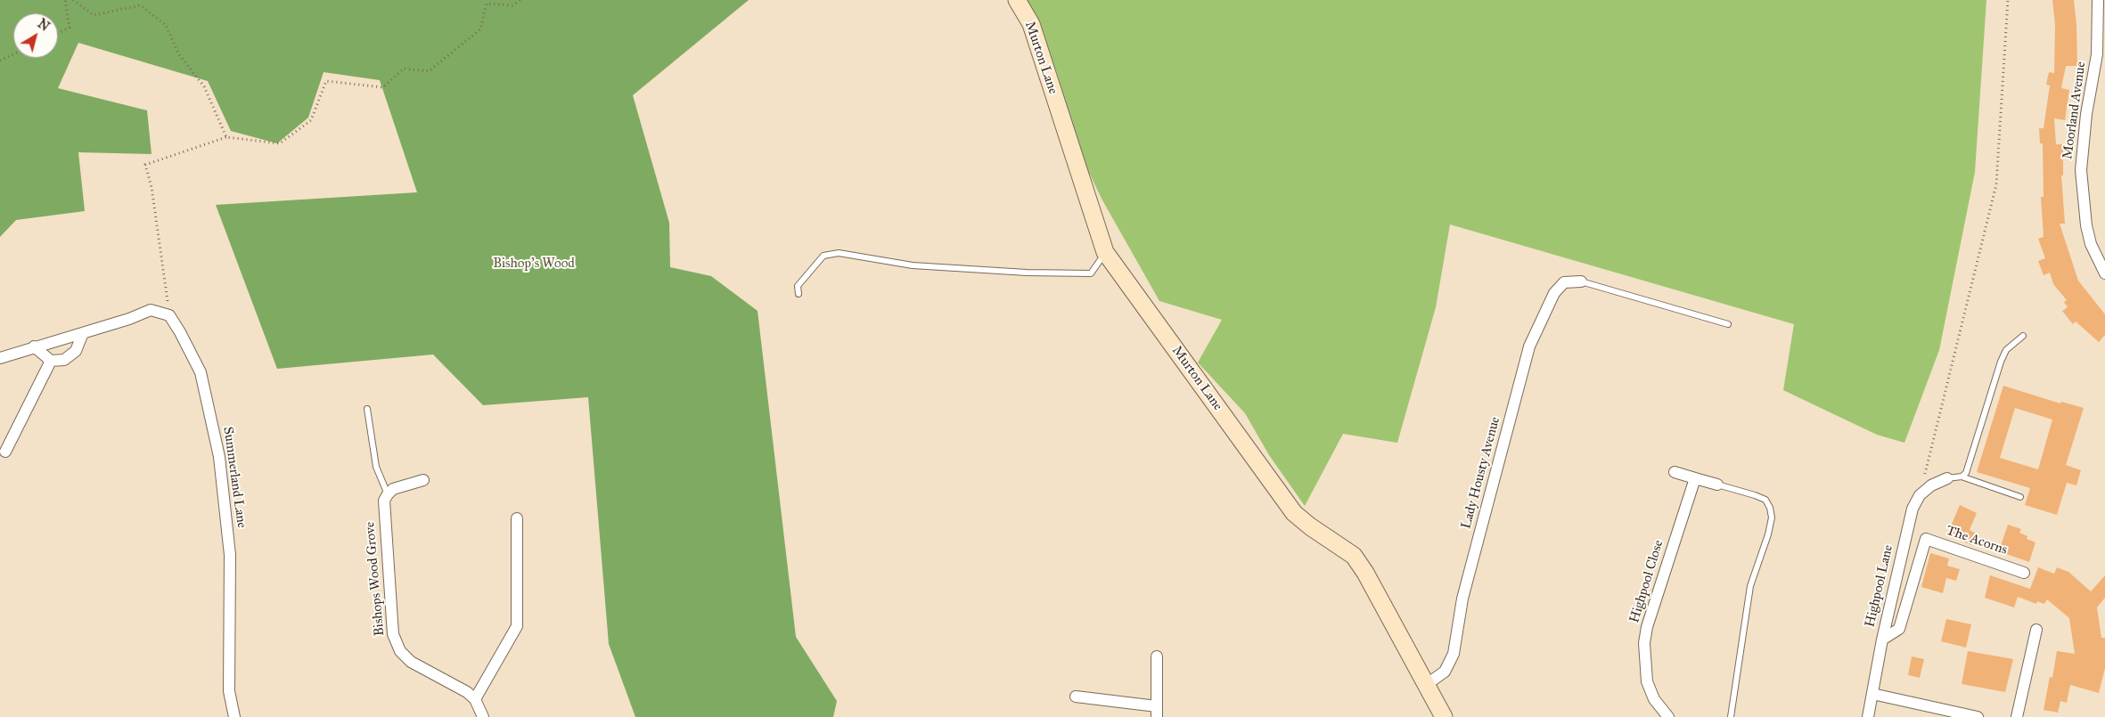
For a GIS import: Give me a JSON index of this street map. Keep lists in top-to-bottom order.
{
  "streets": {
    "street": [
      "Murton Lane",
      "Moorland Avenue",
      "Lady Housty Avenue",
      "Summerland Lane",
      "The Acorns",
      "Bishops Wood Grove",
      "Highpool Close",
      "Highpool Lane"
    ]
  },
  "crossings": [
    ["Murton Lane", "Lady Housty Avenue"],
    ["The Acorns", "Highpool Lane"]
  ],
  "parks": ["Bishop's Wood"],
  "north": "top right"
}
